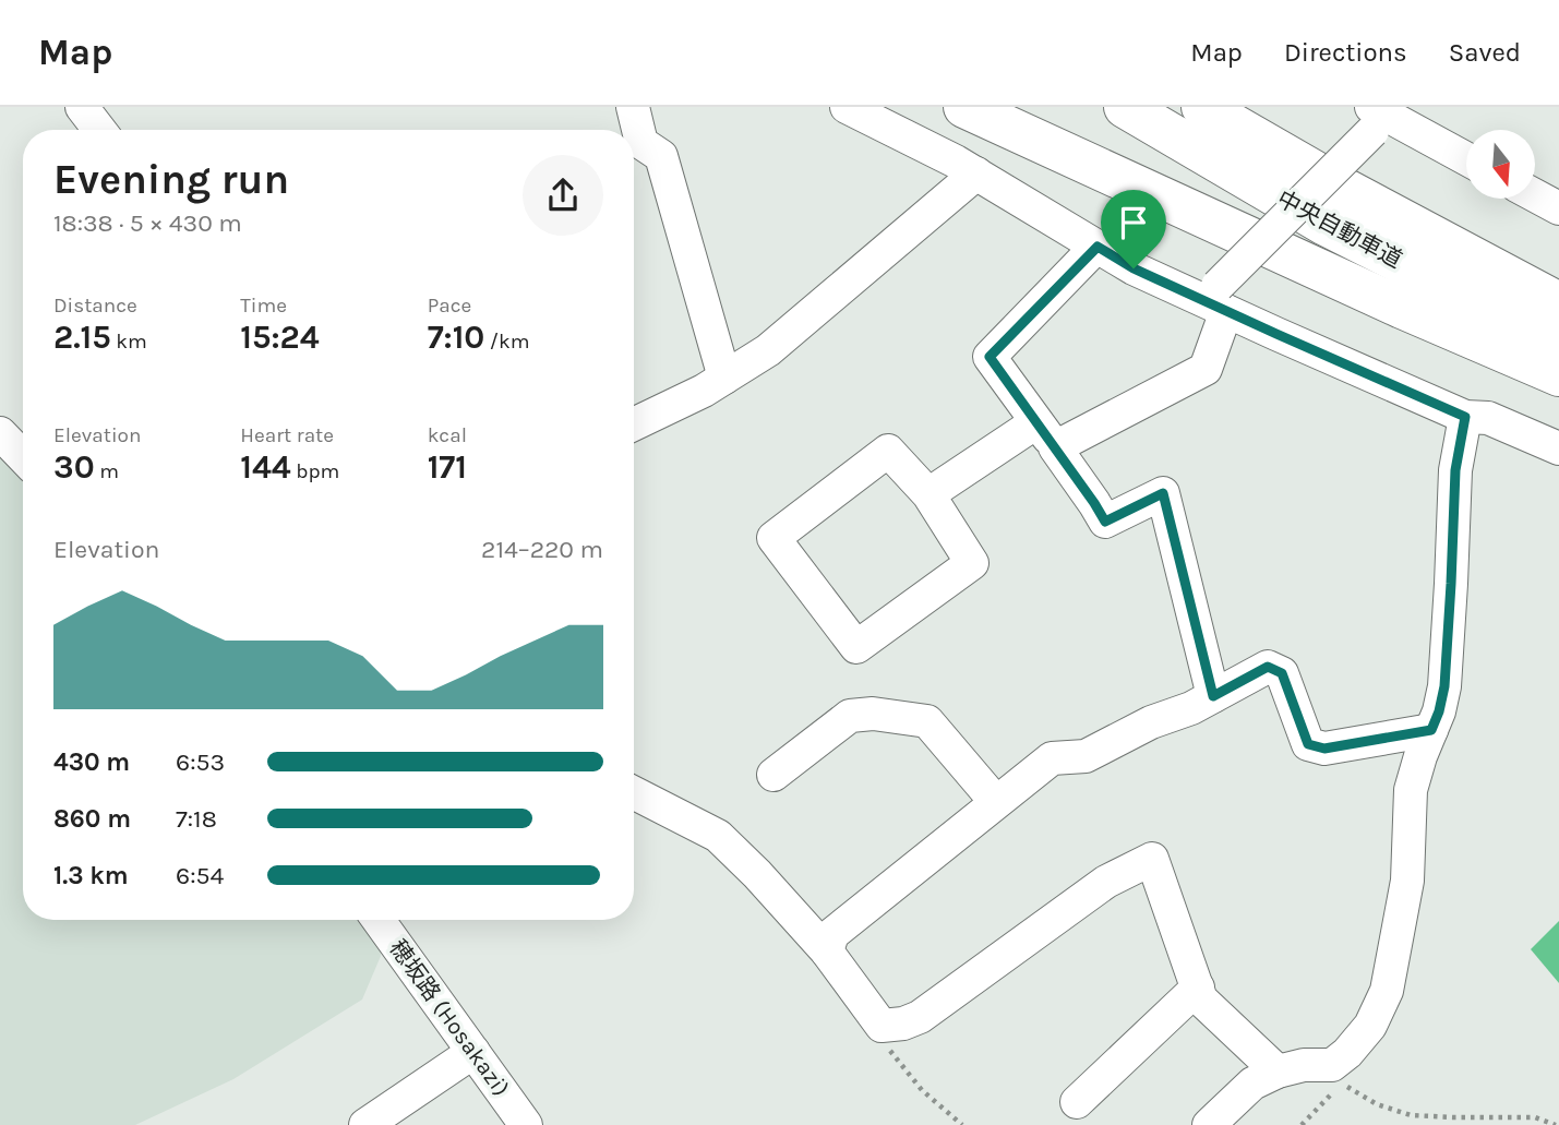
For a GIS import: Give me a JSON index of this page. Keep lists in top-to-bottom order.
{
  "streets": {
    "highway": ["中央自動車道"],
    "street": ["穂坂路 (Hosakazi)"]
  },
  "north": "bottom",
  "page": {
    "header": "Map",
    "nav": ["Map", "Directions", "Saved"],
    "heading": ["Evening run", "18:38 · 5 × 430 m"],
    "stats": [
      ["Distance", "2.15 km"],
      ["Time", "15:24"],
      ["Pace", "7:10 /km"],
      ["Elevation", "30 m"],
      ["Heart rate", "144 bpm"],
      ["kcal", "171"]
    ],
    "chart": ["Elevation", "214–220 m"],
    "list": [
      {
        "name": "430 m",
        "note": "6:53"
      },
      {
        "name": "860 m",
        "note": "7:18"
      },
      {
        "name": "1.3 km",
        "note": "6:54"
      }
    ]
  }
}
